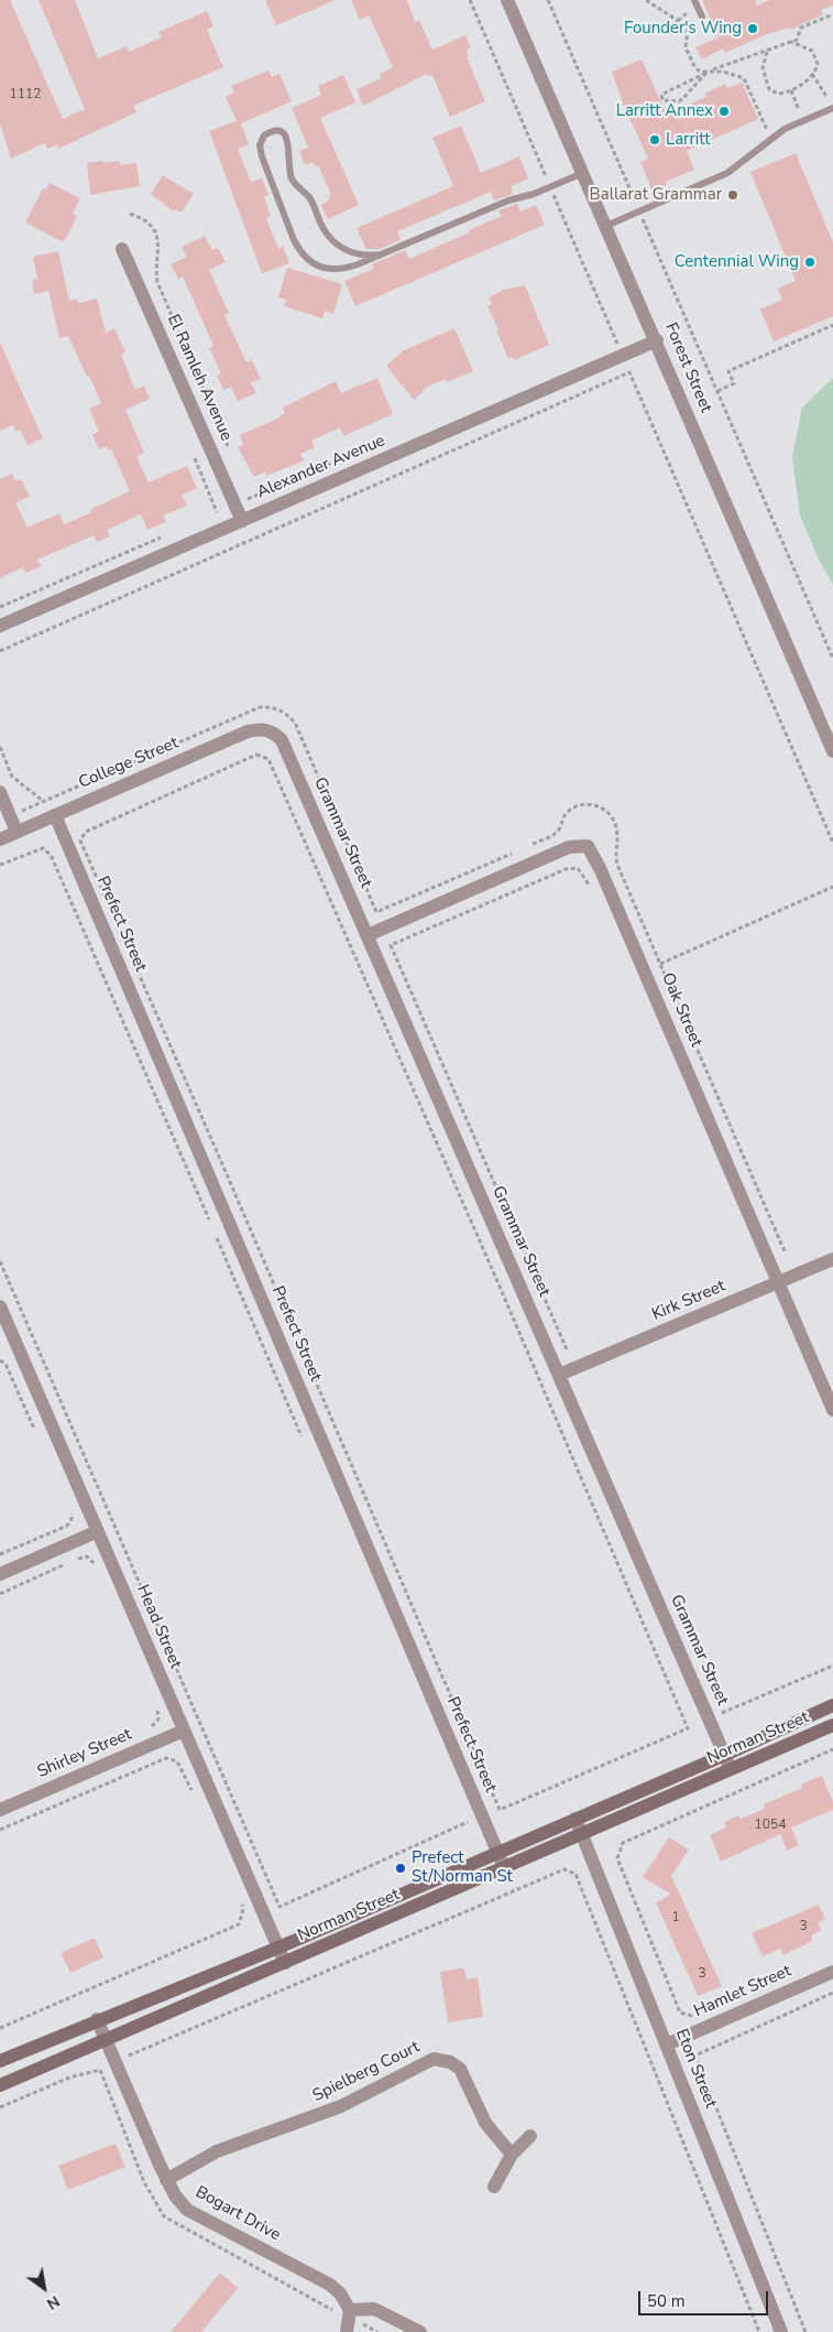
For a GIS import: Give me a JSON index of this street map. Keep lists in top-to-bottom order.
{
  "streets": {
    "main road": ["Norman Street"],
    "street": [
      "Forest Street",
      "El Ramleh Avenue",
      "Alexander Avenue",
      "College Street",
      "Grammar Street",
      "Prefect Street",
      "Oak Street",
      "Kirk Street",
      "Head Street",
      "Shirley Street",
      "Hamlet Street",
      "Eton Street",
      "Spielberg Court",
      "Bogart Drive"
    ]
  },
  "crossings": [
    ["Forest Street", "Alexander Avenue"],
    ["El Ramleh Avenue", "Alexander Avenue"],
    ["College Street", "Grammar Street"],
    ["College Street", "Prefect Street"],
    ["Grammar Street", "Oak Street"],
    ["Grammar Street", "Kirk Street"],
    ["Grammar Street", "Norman Street"],
    ["Prefect Street", "Norman Street"],
    ["Oak Street", "Kirk Street"],
    ["Head Street", "Norman Street"],
    ["Head Street", "Shirley Street"],
    ["Norman Street", "Eton Street"],
    ["Norman Street", "Bogart Drive"],
    ["Hamlet Street", "Eton Street"],
    ["Spielberg Court", "Bogart Drive"]
  ],
  "places": [
    "Founder's Wing",
    "Larritt Annex",
    "Larritt",
    "Ballarat Grammar",
    "Centennial Wing",
    "Prefect St/Norman St"
  ],
  "house_numbers": [
    "1112",
    "1054",
    "1",
    "3",
    "3"
  ],
  "scale_bar": "50 m",
  "north": "bottom right"
}
